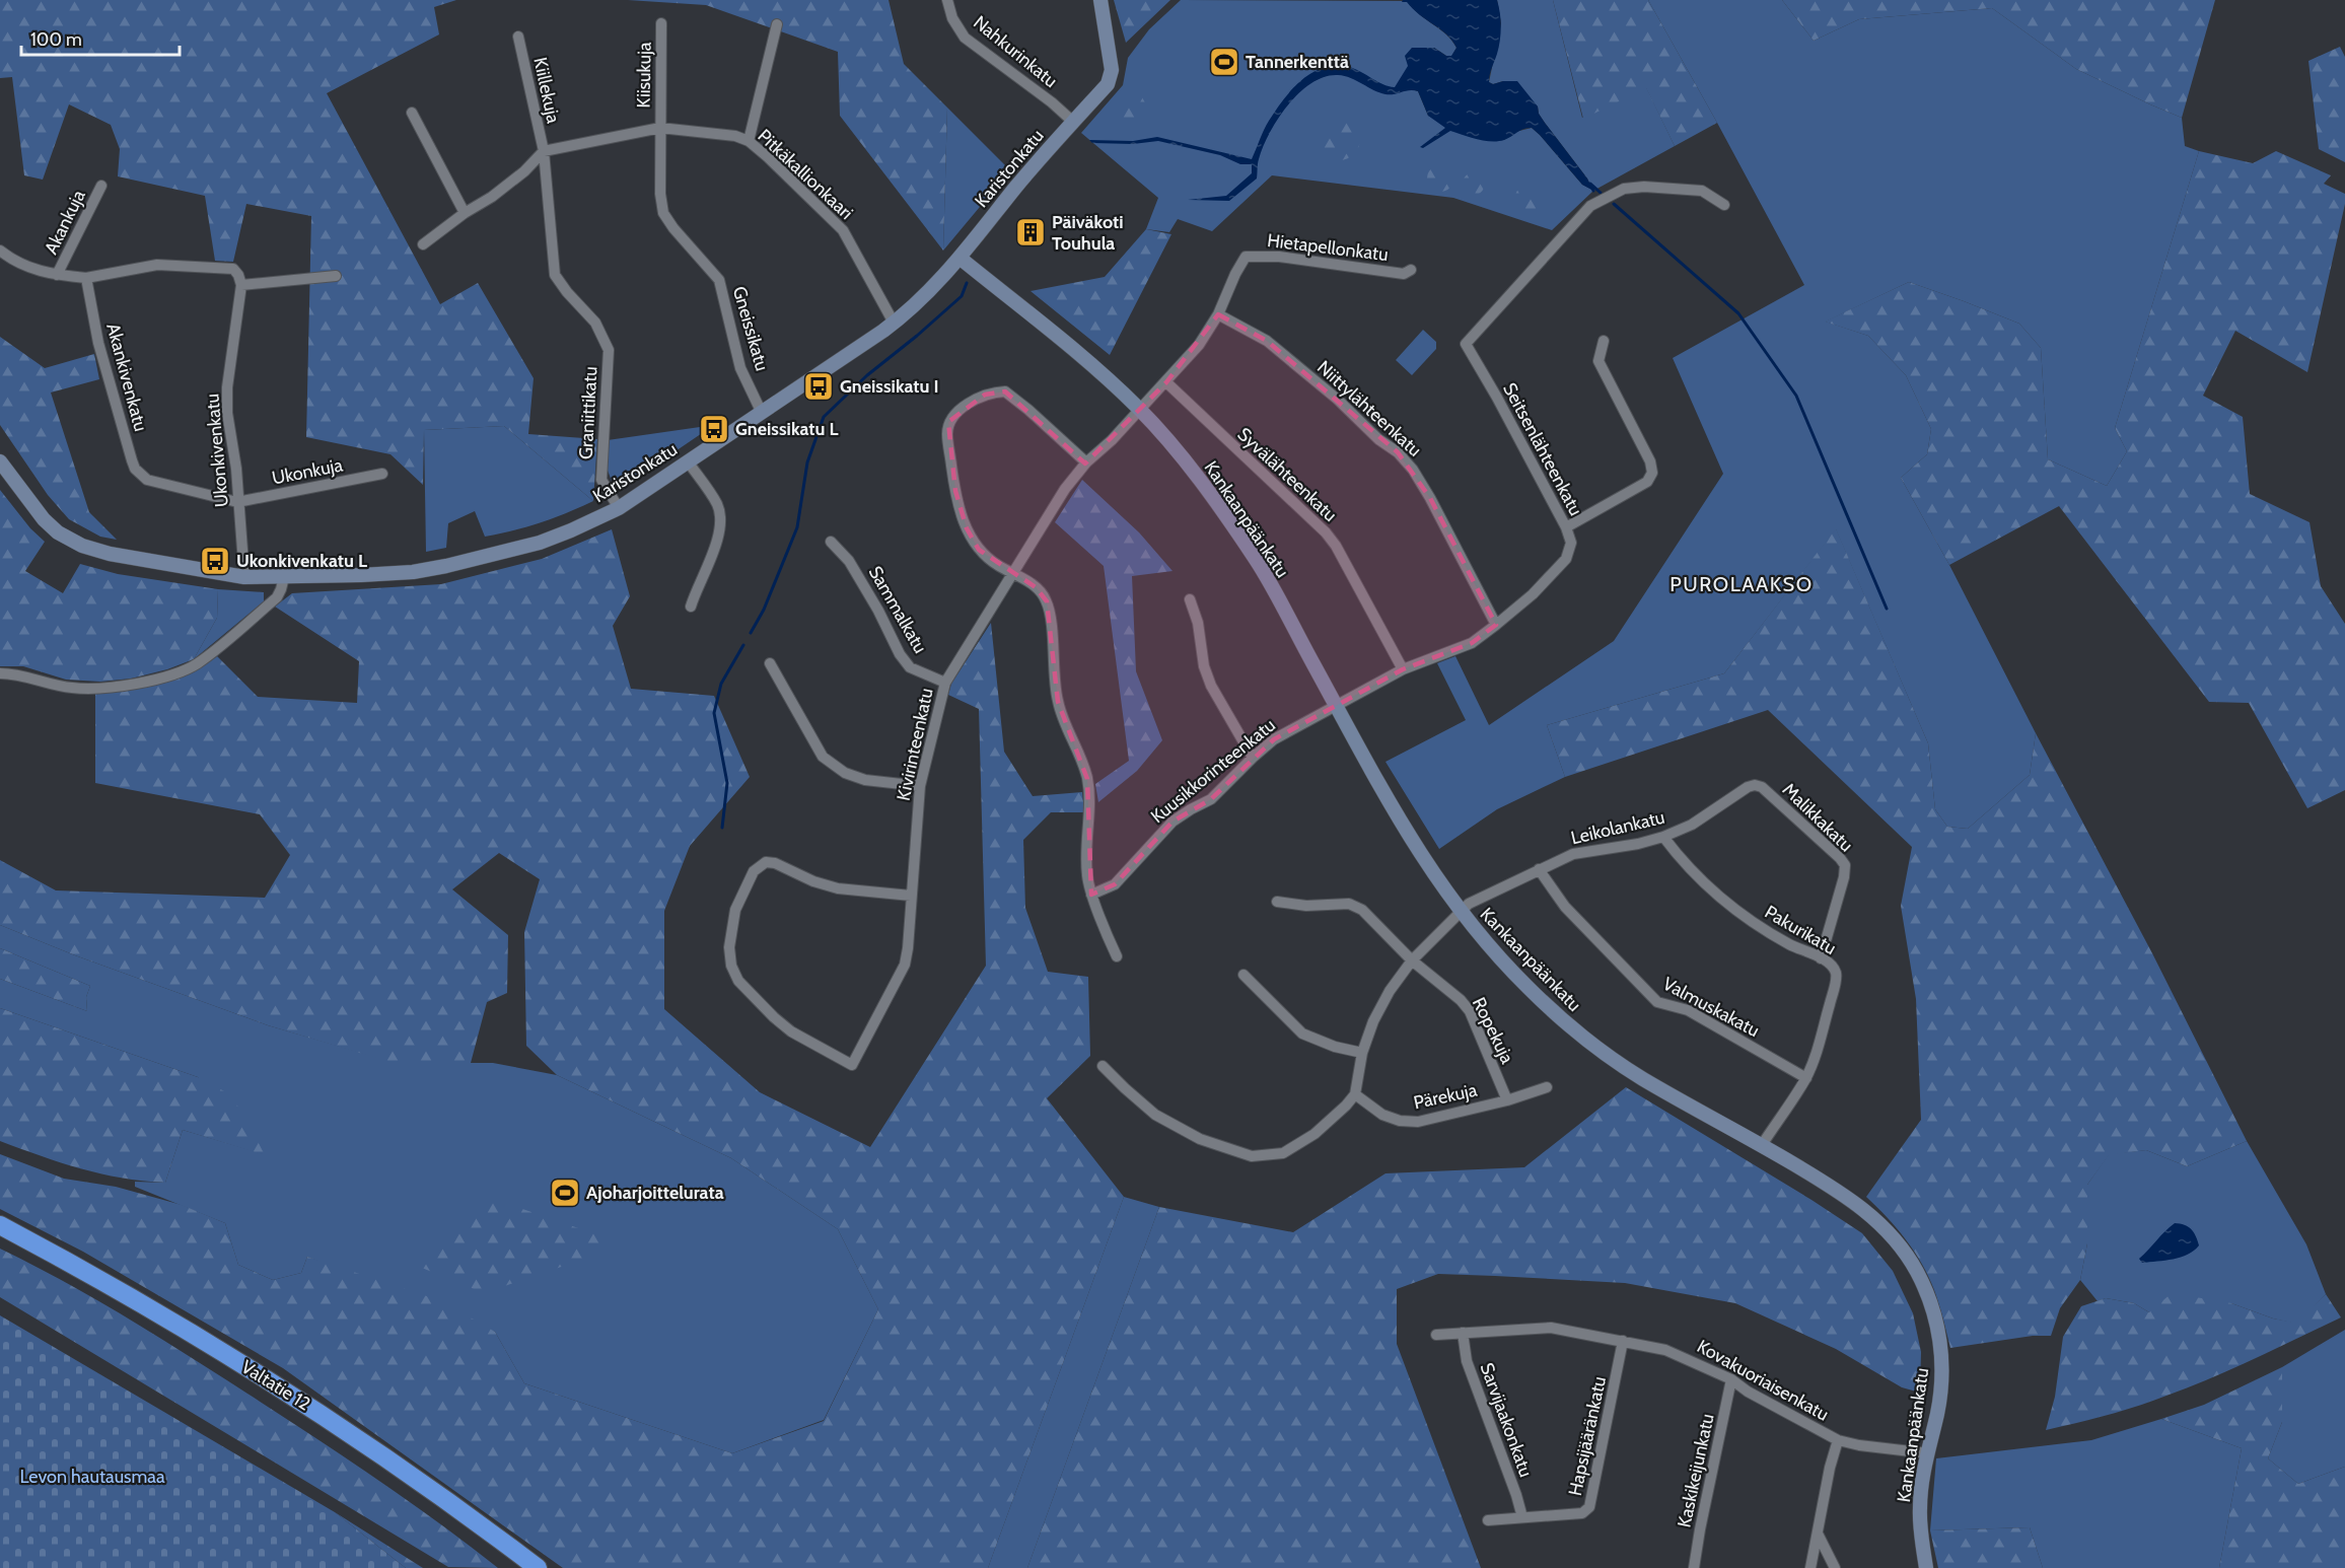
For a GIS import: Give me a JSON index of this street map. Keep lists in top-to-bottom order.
{
  "streets": {
    "highway": ["Valtatie 12"],
    "street": [
      "Nahkurinkatu",
      "Kiisukuja",
      "Kiillekuja",
      "Karistonkatu",
      "Pitkäkallionkaari",
      "Akankuja",
      "Hietapellonkatu",
      "Gneissikatu",
      "Akankivenkatu",
      "Niittylähteenkatu",
      "Graniittikatu",
      "Seitsenlähteenkatu",
      "Ukonkivenkatu",
      "Ukonkuja",
      "Syvälähteenkatu",
      "Kankaanpäänkatu",
      "Sammalkatu",
      "Kivirinteenkatu",
      "Kuusikkorinteenkatu",
      "Malikkakatu",
      "Leikolankatu",
      "Pakurikatu",
      "Valmuskakatu",
      "Ropekuja",
      "Pärekuja",
      "Kovakuoriaisenkatu",
      "Sarvijaakonkatu",
      "Hapsijääränkatu",
      "Kaskikeijunkatu"
    ]
  },
  "crossings": [
    ["Nahkurinkatu", "Karistonkatu"],
    ["Kiisukuja", "Pitkäkallionkaari"],
    ["Kiisukuja", "Gneissikatu"],
    ["Kiillekuja", "Pitkäkallionkaari"],
    ["Kiillekuja", "Graniittikatu"],
    ["Karistonkatu", "Pitkäkallionkaari"],
    ["Karistonkatu", "Gneissikatu"],
    ["Karistonkatu", "Graniittikatu"],
    ["Karistonkatu", "Ukonkivenkatu"],
    ["Karistonkatu", "Kankaanpäänkatu"],
    ["Pitkäkallionkaari", "Gneissikatu"],
    ["Pitkäkallionkaari", "Graniittikatu"],
    ["Hietapellonkatu", "Niittylähteenkatu"],
    ["Hietapellonkatu", "Syvälähteenkatu"],
    ["Hietapellonkatu", "Kankaanpäänkatu"],
    ["Hietapellonkatu", "Kivirinteenkatu"],
    ["Akankivenkatu", "Ukonkivenkatu"],
    ["Akankivenkatu", "Ukonkuja"],
    ["Niittylähteenkatu", "Seitsenlähteenkatu"],
    ["Seitsenlähteenkatu", "Syvälähteenkatu"],
    ["Seitsenlähteenkatu", "Kankaanpäänkatu"],
    ["Seitsenlähteenkatu", "Kuusikkorinteenkatu"],
    ["Ukonkivenkatu", "Ukonkuja"],
    ["Kankaanpäänkatu", "Kivirinteenkatu"],
    ["Kankaanpäänkatu", "Kuusikkorinteenkatu"],
    ["Kankaanpäänkatu", "Leikolankatu"],
    ["Kankaanpäänkatu", "Pakurikatu"],
    ["Kankaanpäänkatu", "Kovakuoriaisenkatu"],
    ["Sammalkatu", "Kivirinteenkatu"],
    ["Malikkakatu", "Leikolankatu"],
    ["Malikkakatu", "Pakurikatu"],
    ["Leikolankatu", "Pakurikatu"],
    ["Leikolankatu", "Valmuskakatu"],
    ["Leikolankatu", "Ropekuja"],
    ["Leikolankatu", "Pärekuja"],
    ["Pakurikatu", "Valmuskakatu"],
    ["Ropekuja", "Pärekuja"],
    ["Kovakuoriaisenkatu", "Sarvijaakonkatu"],
    ["Kovakuoriaisenkatu", "Hapsijääränkatu"],
    ["Kovakuoriaisenkatu", "Kaskikeijunkatu"],
    ["Sarvijaakonkatu", "Hapsijääränkatu"]
  ],
  "districts": ["PUROLAAKSO"],
  "parks": ["Levon hautausmaa"],
  "places": {
    "sports": ["Tannerkenttä", "Ajoharjoittelurata"],
    "building": ["Päiväkoti Touhula"],
    "bus stop": ["Gneissikatu I", "Gneissikatu L", "Ukonkivenkatu L"]
  },
  "scale_bar": "100 m"
}
